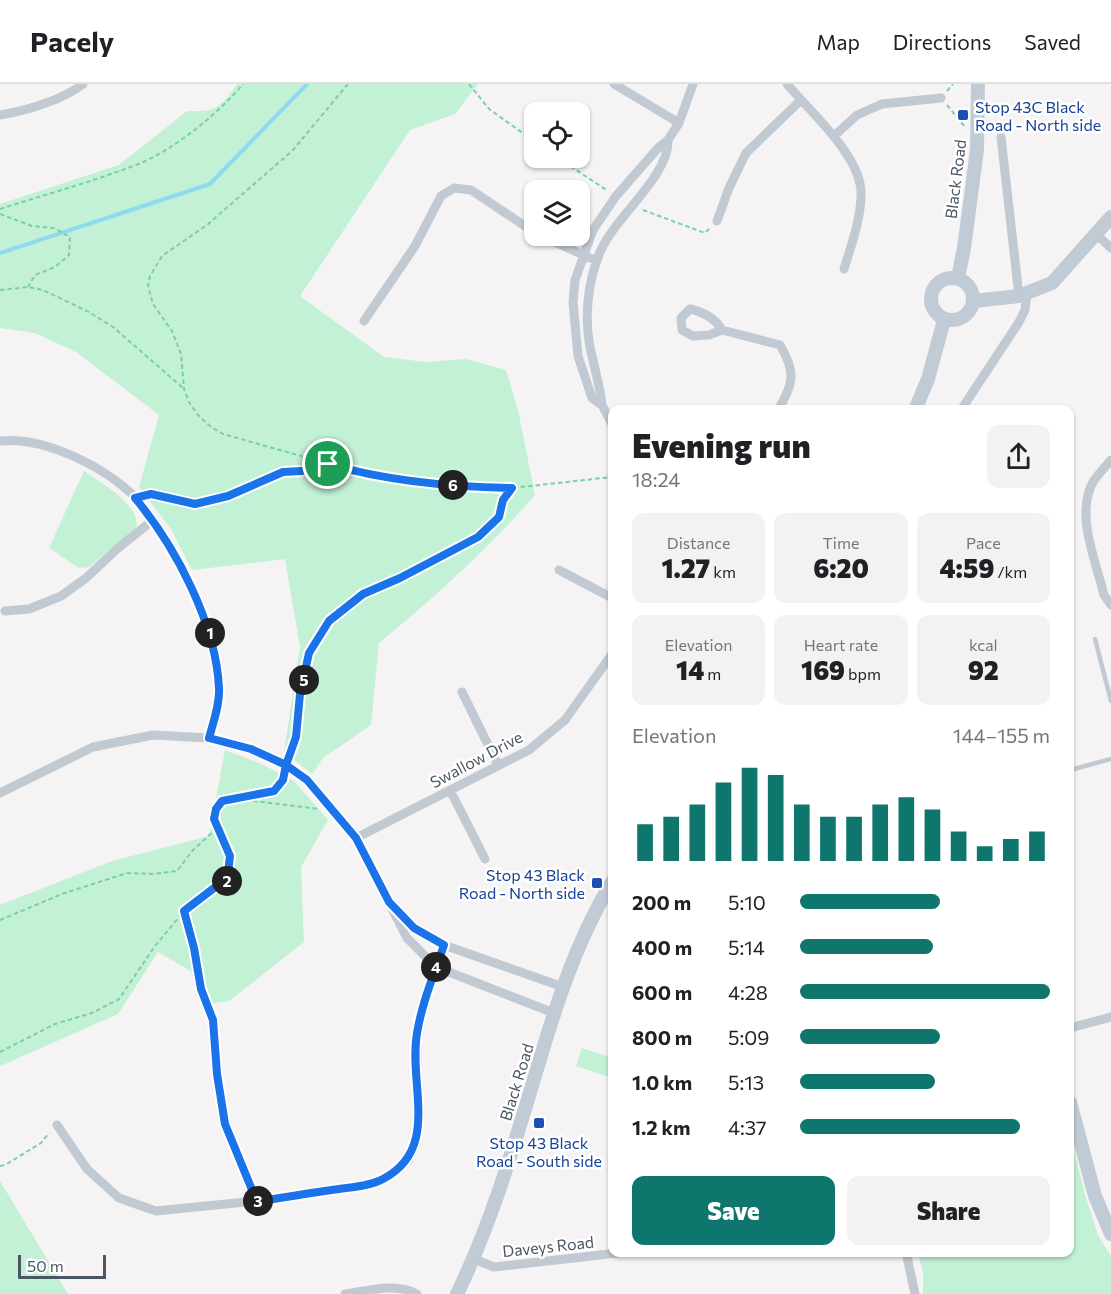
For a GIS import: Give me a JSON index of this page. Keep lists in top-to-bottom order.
{
  "streets": {
    "main road": ["Black Road"],
    "street": ["Swallow Drive", "Daveys Road"]
  },
  "crossings": [
    ["Black Road", "Daveys Road"]
  ],
  "places": {
    "transit": ["Stop 43C Black Road - North side", "Stop 43 Black Road - North side", "Stop 43 Black Road - South side"]
  },
  "scale_bar": "50 m",
  "page": {
    "header": "Pacely",
    "nav": ["Map", "Directions", "Saved"],
    "heading": ["Evening run", "18:24"],
    "pins": [
      "6",
      "1",
      "5",
      "2",
      "4",
      "3"
    ],
    "stats": [
      ["Distance", "1.27 km"],
      ["Time", "6:20"],
      ["Pace", "4:59 /km"],
      ["Elevation", "14 m"],
      ["Heart rate", "169 bpm"],
      ["kcal", "92"]
    ],
    "chart": ["Elevation", "144–155 m"],
    "list": [
      {
        "name": "200 m",
        "note": "5:10"
      },
      {
        "name": "400 m",
        "note": "5:14"
      },
      {
        "name": "600 m",
        "note": "4:28"
      },
      {
        "name": "800 m",
        "note": "5:09"
      },
      {
        "name": "1.0 km",
        "note": "5:13"
      },
      {
        "name": "1.2 km",
        "note": "4:37"
      }
    ],
    "buttons": ["Save", "Share"],
    "scale": "50 m"
  }
}
